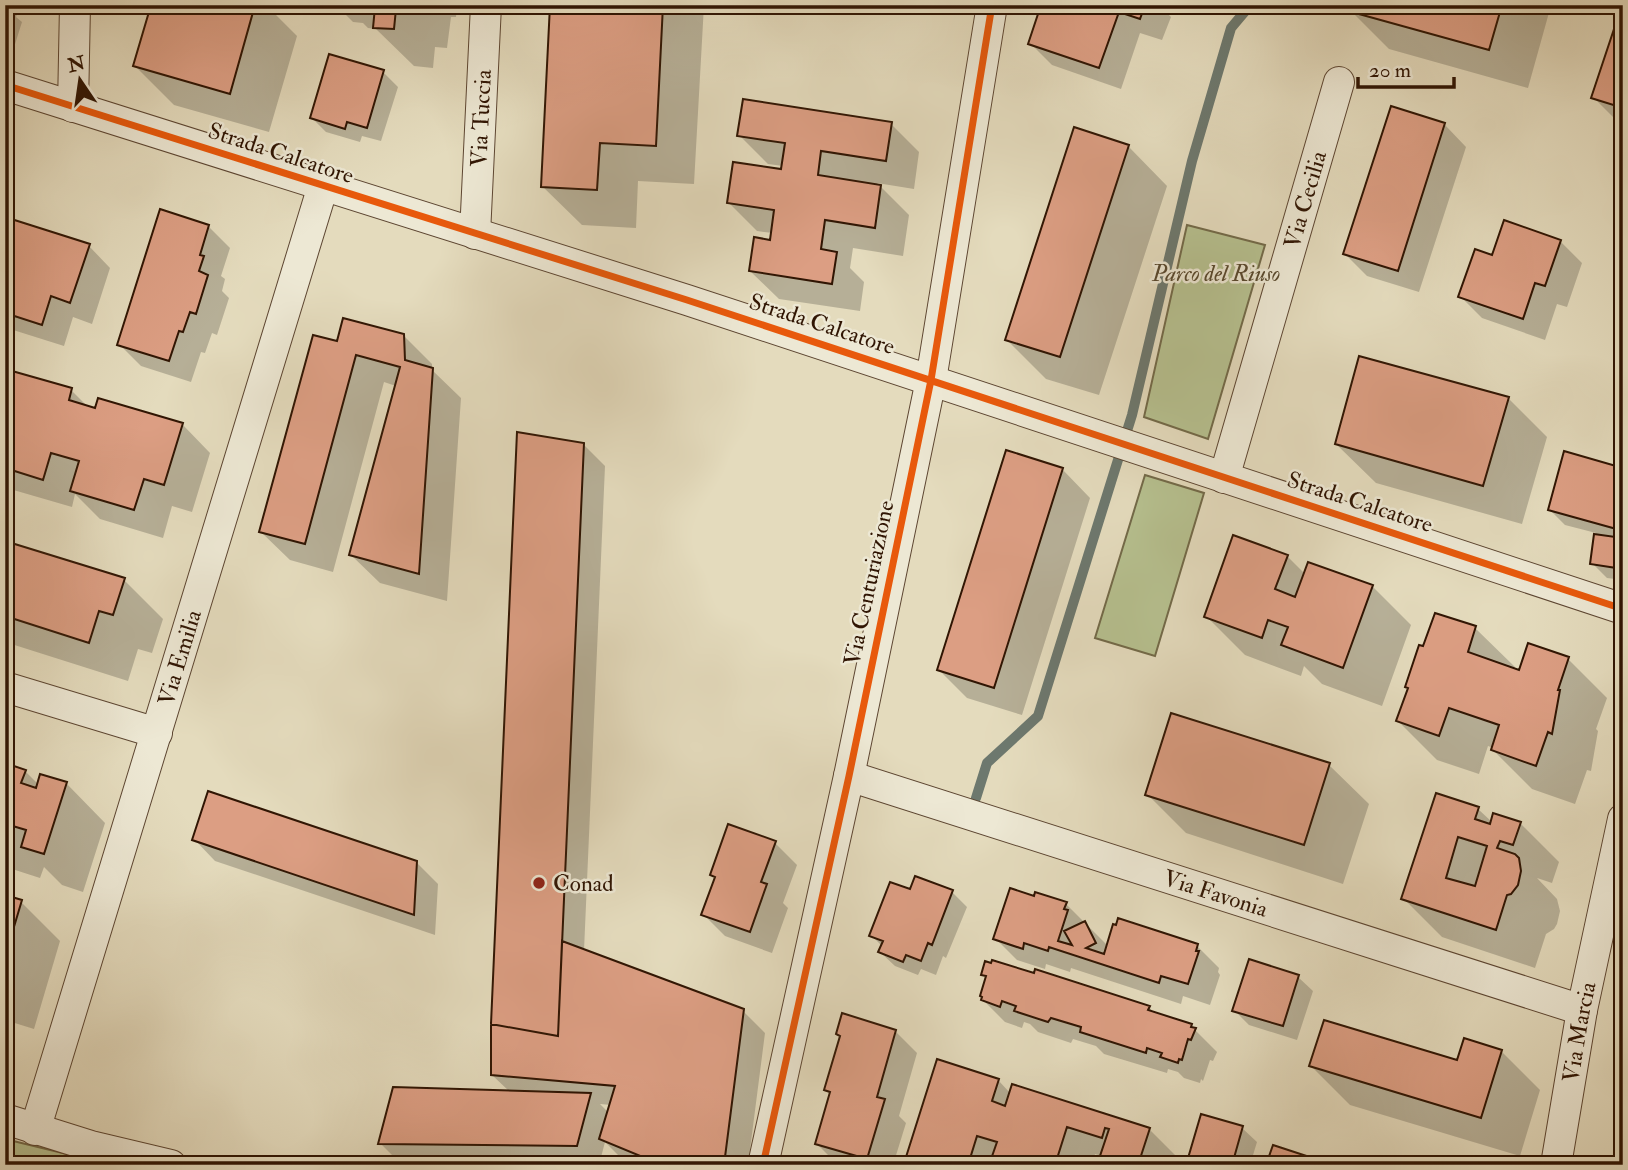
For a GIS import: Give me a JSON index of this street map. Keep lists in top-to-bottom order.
{
  "streets": {
    "street": [
      "Via Tuccia",
      "Strada Calcatore",
      "Via Cecilia",
      "Via Centuriazione",
      "Via Emilia",
      "Via Favonia",
      "Via Marcia"
    ]
  },
  "crossings": [
    ["Via Tuccia", "Strada Calcatore"],
    ["Strada Calcatore", "Via Cecilia"],
    ["Strada Calcatore", "Via Centuriazione"],
    ["Strada Calcatore", "Via Emilia"],
    ["Via Centuriazione", "Via Favonia"],
    ["Via Favonia", "Via Marcia"]
  ],
  "parks": ["Parco del Riuso"],
  "places": ["Conad"],
  "scale_bar": "20 m",
  "north": "top"
}
